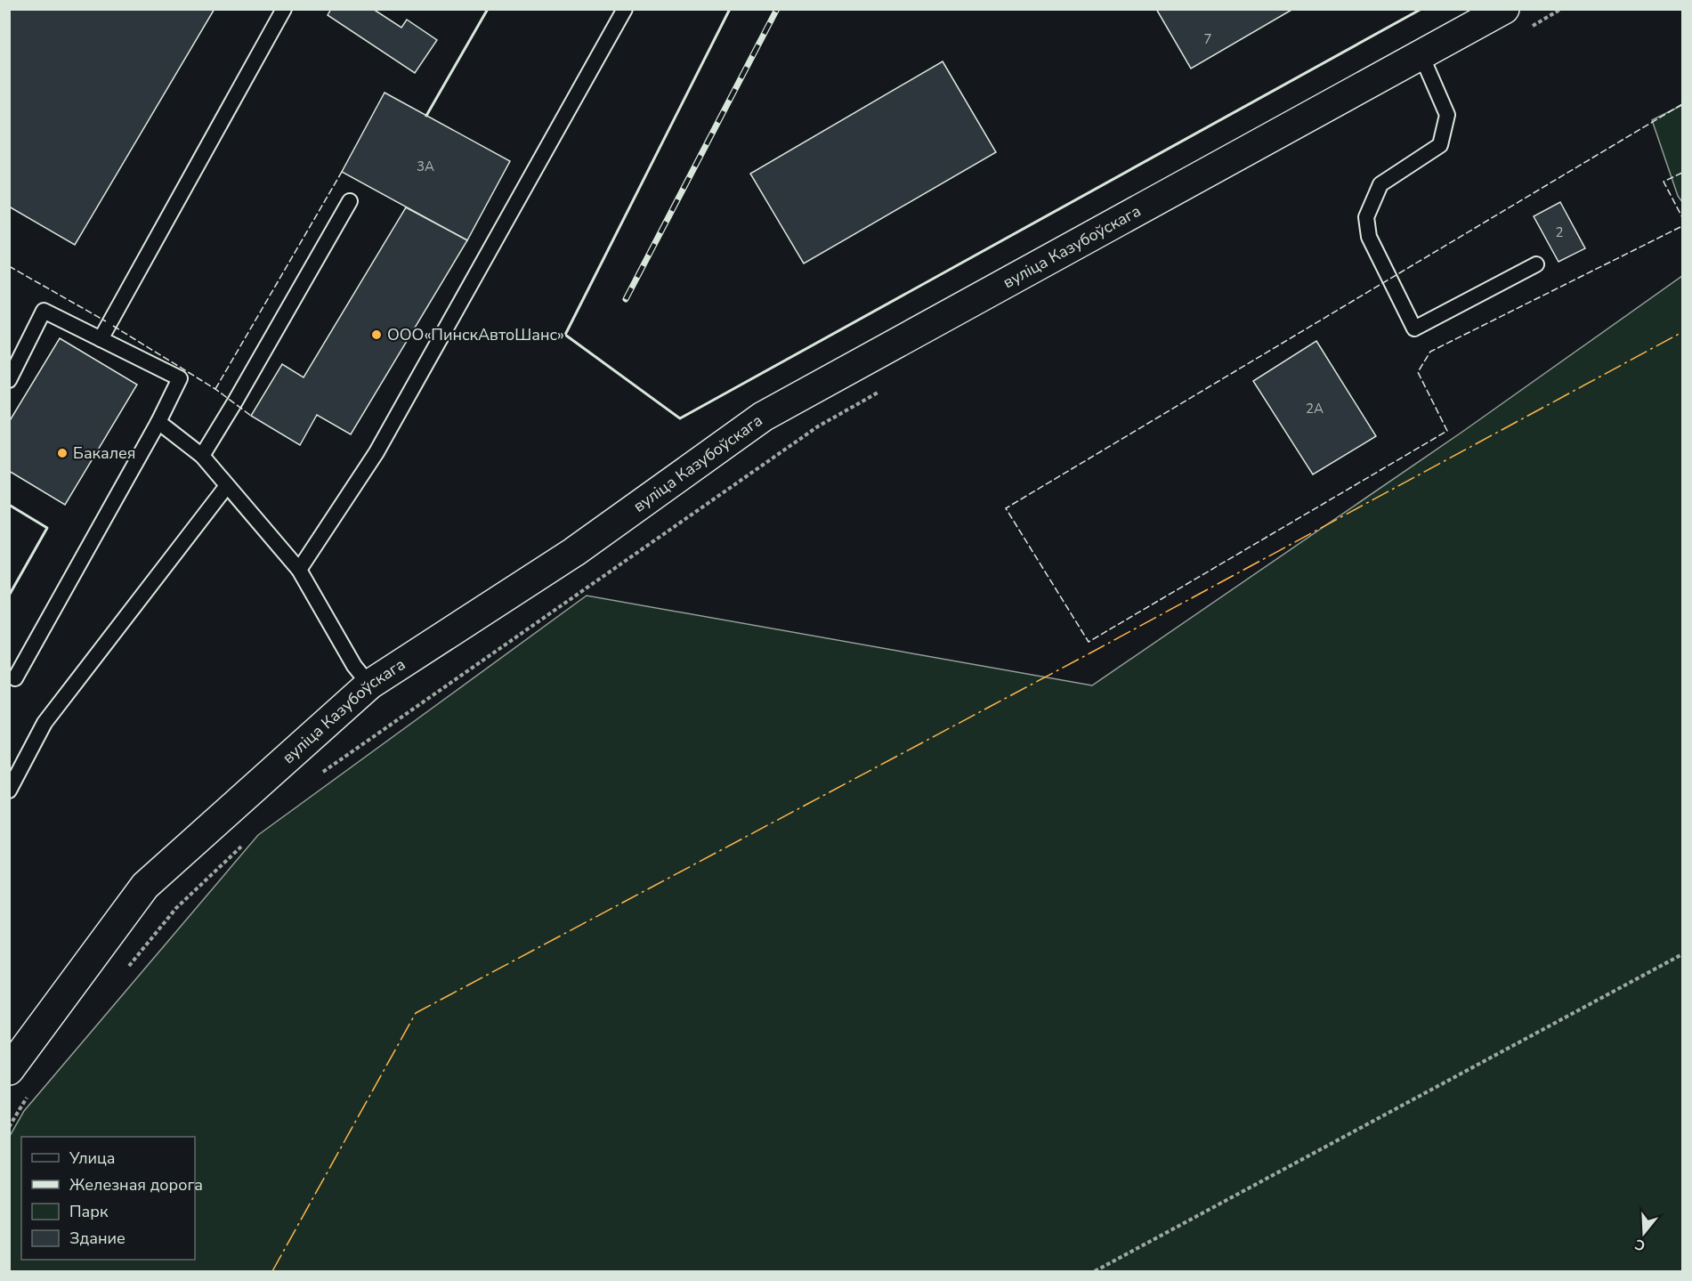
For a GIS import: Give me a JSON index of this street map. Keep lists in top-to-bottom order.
{
  "streets": {
    "street": ["вуліца Казубоўскага"]
  },
  "places": ["ООО«ПинскАвтоШанс»", "Бакалея"],
  "house_numbers": [
    "7",
    "3А",
    "2",
    "2А"
  ],
  "legend": [
    "Улица",
    "Железная дорога",
    "Парк",
    "Здание"
  ],
  "north": "bottom"
}
